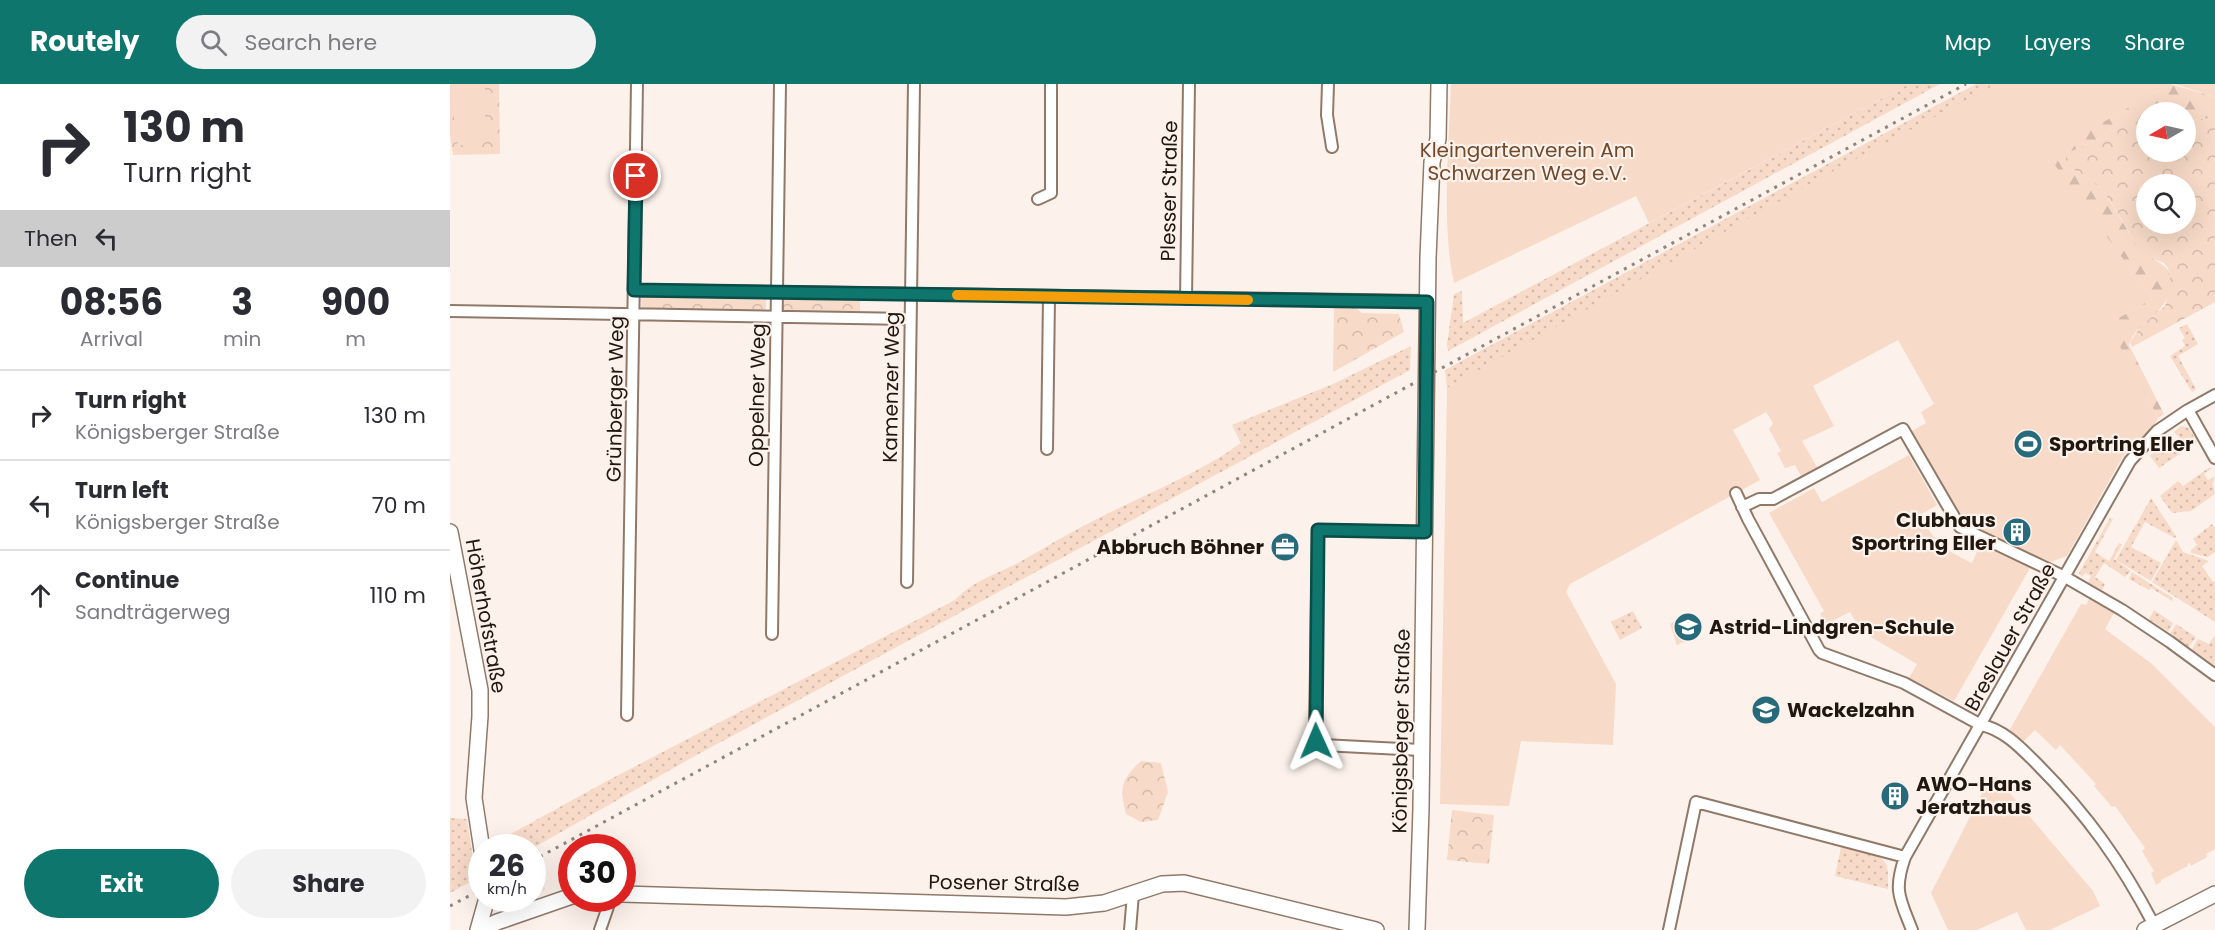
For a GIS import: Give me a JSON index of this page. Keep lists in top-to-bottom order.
{
  "streets": {
    "street": [
      "Plesser Straße",
      "Kamenzer Weg",
      "Oppelner Weg",
      "Grünberger Weg",
      "Höherhofstraße",
      "Breslauer Straße",
      "Königsberger Straße",
      "Posener Straße"
    ]
  },
  "parks": ["Kleingartenverein Am Schwarzen Weg e.V."],
  "places": {
    "sports": ["Sportring Eller"],
    "building": ["Clubhaus Sportring Eller", "AWO-Hans Jeratzhaus"],
    "office": ["Abbruch Böhner"],
    "school or university": ["Astrid-Lindgren-Schule", "Wackelzahn"]
  },
  "north": "left",
  "page": {
    "header": "Routely",
    "search": "Search here",
    "nav": ["Map", "Layers", "Share"],
    "turn": ["130 m", "Turn right"],
    "then": "Then",
    "eta": [
      "08:56",
      "Arrival",
      "3",
      "min",
      "900",
      "m"
    ],
    "list": [
      {
        "name": "Turn right",
        "note": "Königsberger Straße",
        "value": "130 m"
      },
      {
        "name": "Turn left",
        "note": "Königsberger Straße",
        "value": "70 m"
      },
      {
        "name": "Continue",
        "note": "Sandträgerweg",
        "value": "110 m"
      }
    ],
    "speed": "26 km/h",
    "limit": "30",
    "buttons": ["Exit", "Share"]
  }
}
